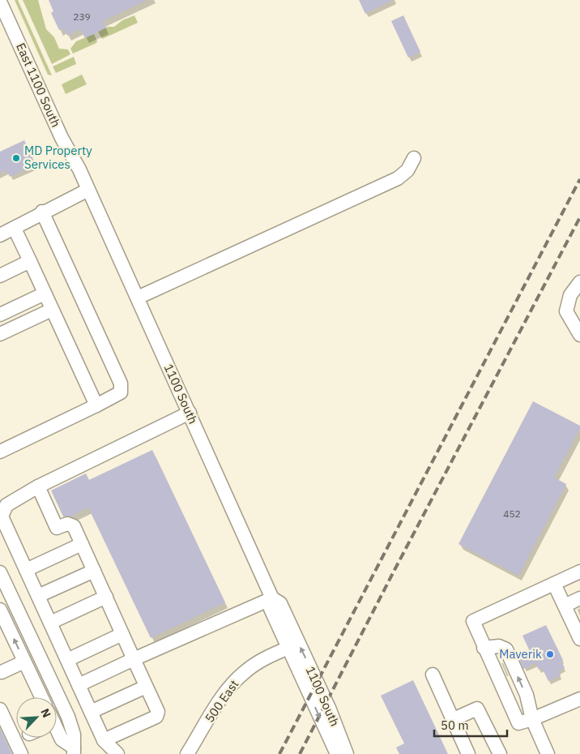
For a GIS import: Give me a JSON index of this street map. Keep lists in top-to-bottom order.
{
  "streets": {
    "street": ["East 1100 South", "1100 South", "500 East"]
  },
  "crossings": [
    ["East 1100 South", "1100 South"],
    ["1100 South", "500 East"]
  ],
  "places": ["MD Property Services", "Maverik"],
  "house_numbers": ["239", "452"],
  "scale_bar": "50 m",
  "north": "top right"
}
